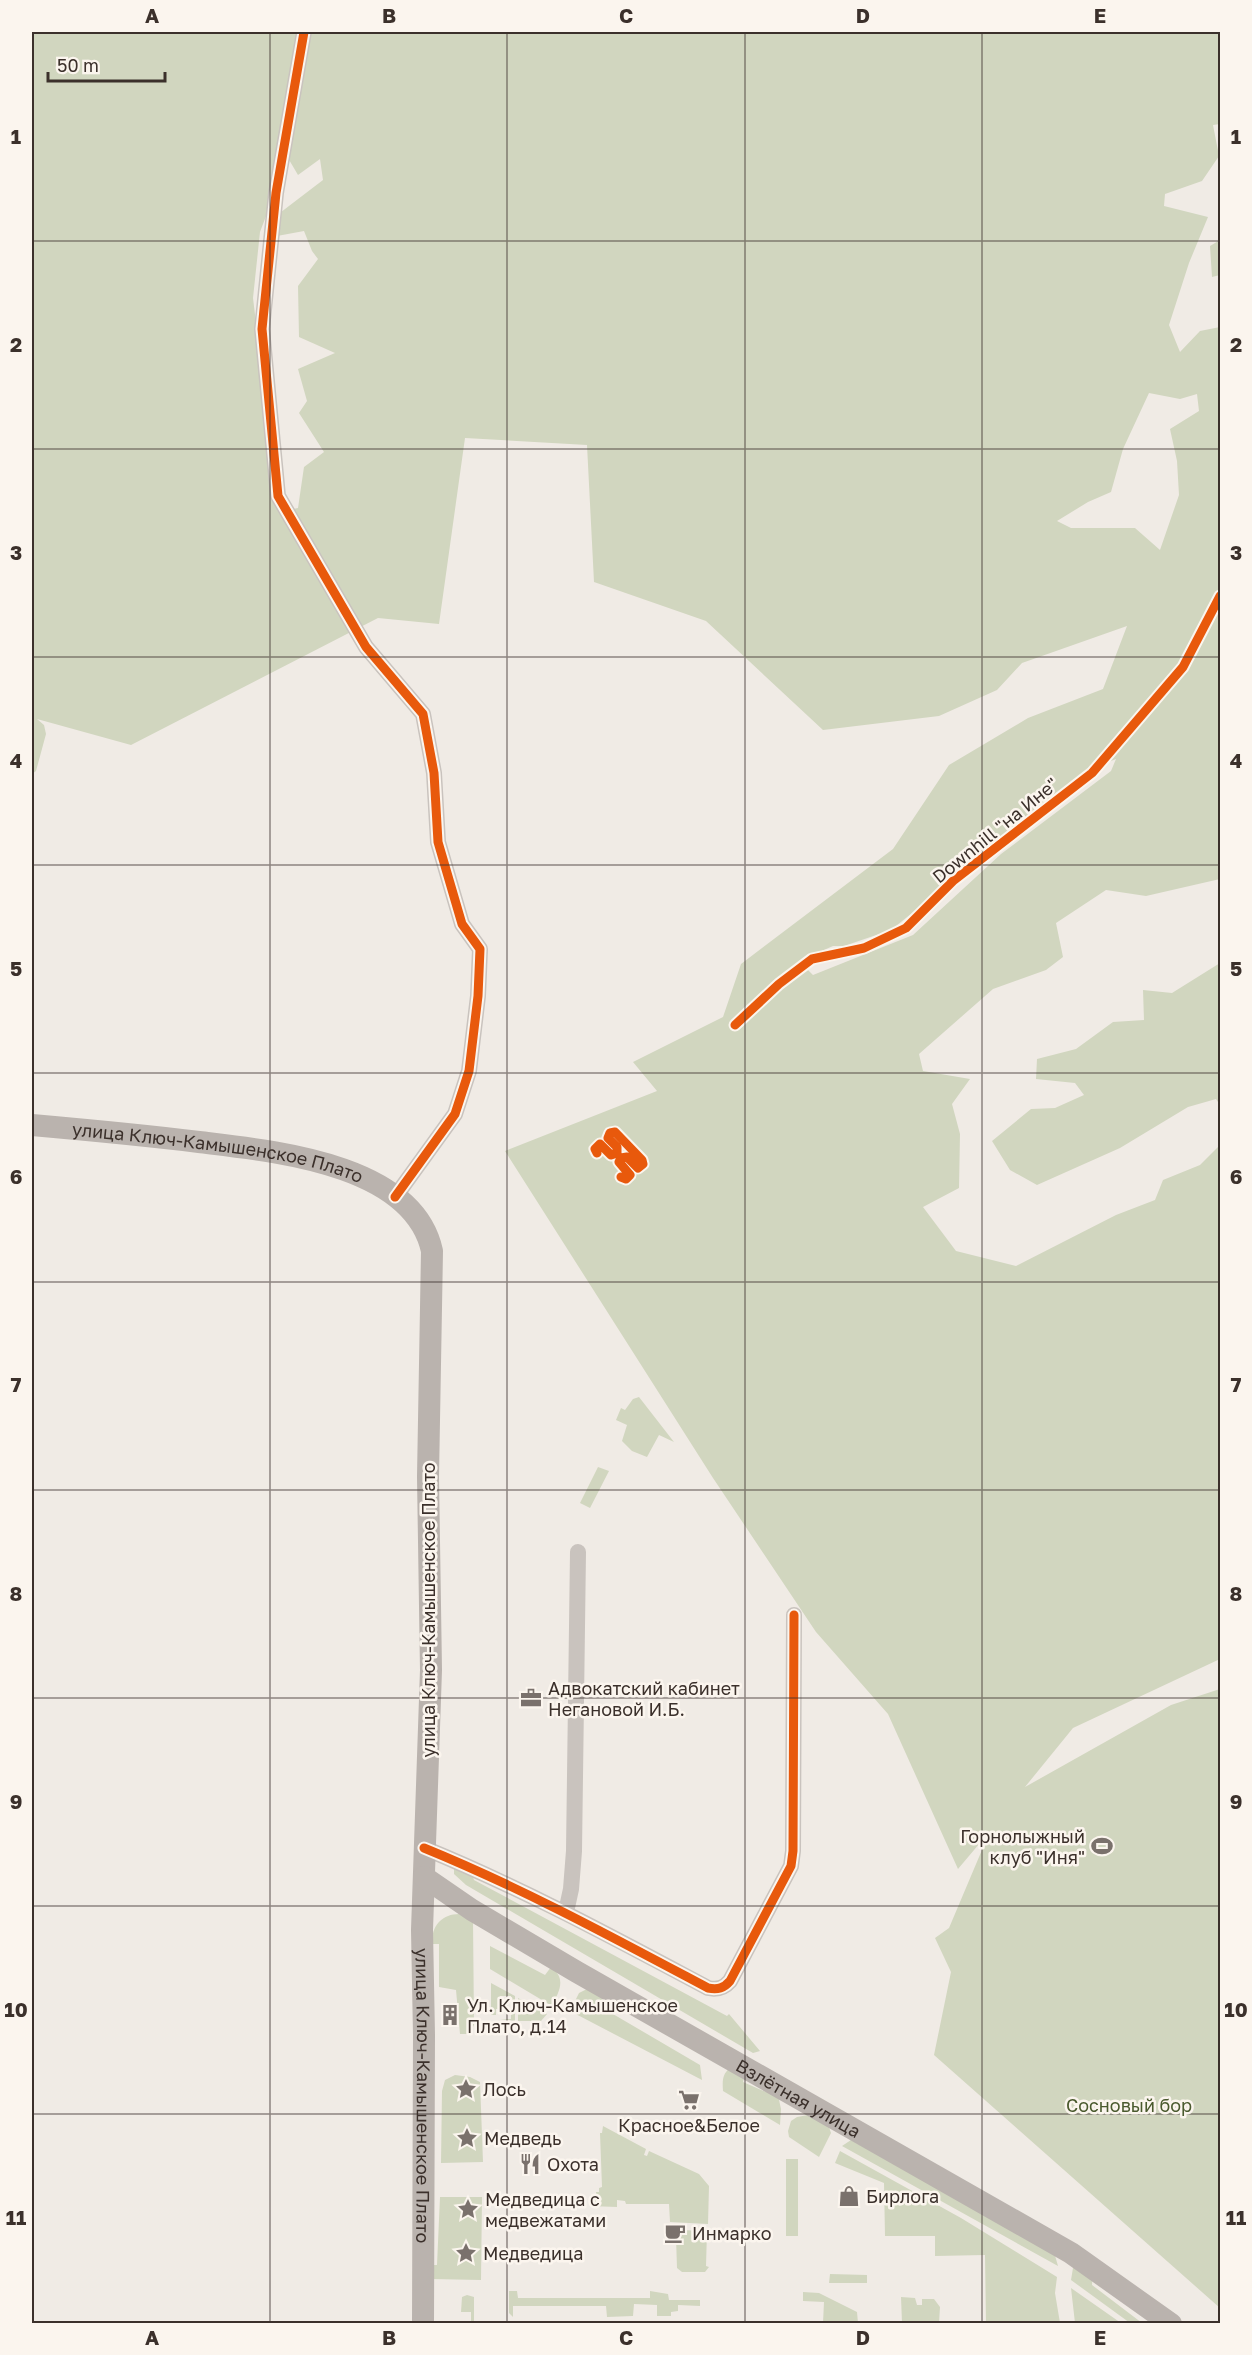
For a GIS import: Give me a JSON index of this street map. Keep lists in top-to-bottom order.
{
  "streets": {
    "main road": ["улица Ключ-Камышенское Плато", "Взлётная улица"],
    "cycle path": ["Downhill \"на Ине\""]
  },
  "crossings": [
    ["улица Ключ-Камышенское Плато", "Взлётная улица"]
  ],
  "parks": ["Сосновый бор"],
  "places": {
    "office": ["Адвокатский кабинет Негановой И.Б."],
    "sports": ["Горнолыжный клуб \"Иня\""],
    "building": ["Ул. Ключ-Камышенское Плато, д.14"],
    "place": [
      "Лось",
      "Медведь",
      "Медведица с медвежатами",
      "Медведица"
    ],
    "supermarket": ["Красное&Белое"],
    "restaurant": ["Охота"],
    "shop": ["Бирлога"],
    "cafe": ["Инмарко"]
  },
  "scale_bar": "50 m",
  "grid": {
    "columns": [
      "A",
      "B",
      "C",
      "D",
      "E"
    ],
    "rows": [
      "1",
      "2",
      "3",
      "4",
      "5",
      "6",
      "7",
      "8",
      "9",
      "10",
      "11"
    ]
  }
}
